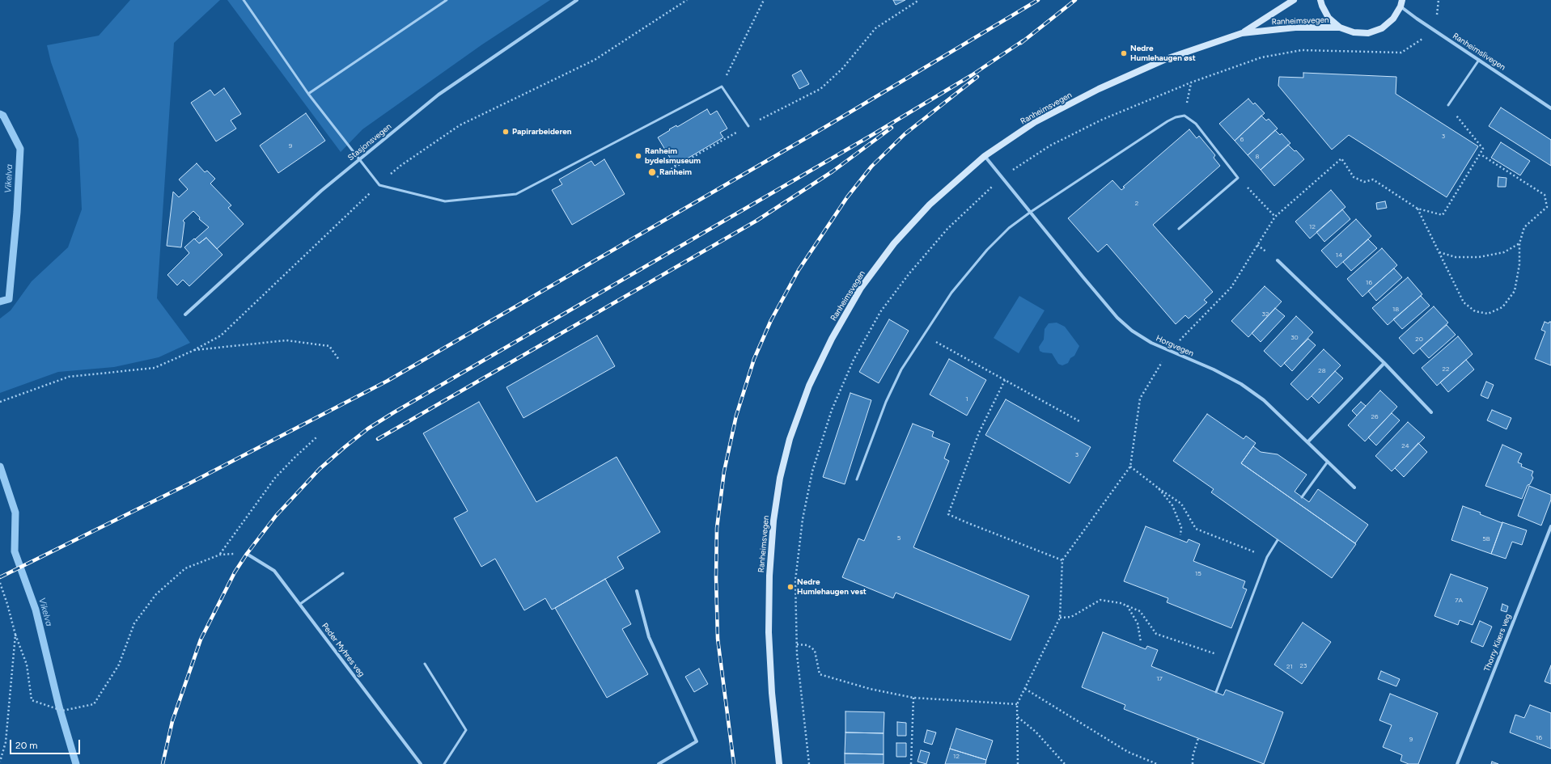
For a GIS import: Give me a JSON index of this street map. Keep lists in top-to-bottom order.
{
  "streets": {
    "street": [
      "Ranheimsvegen",
      "Ranheimslivegen",
      "Stasjonsvegen",
      "Horgvegen",
      "Thorry Kiærs veg",
      "Peder Myhres veg"
    ]
  },
  "crossings": [
    ["Ranheimsvegen", "Horgvegen"]
  ],
  "water": ["Vikelva"],
  "places": [
    "Nedre Humlehaugen øst",
    "Papirarbeideren",
    "Ranheim bydelsmuseum",
    "Ranheim",
    "Nedre Humlehaugen vest"
  ],
  "house_numbers": [
    "3",
    "6",
    "9",
    "8",
    "2",
    "12",
    "14",
    "16",
    "18",
    "32",
    "30",
    "20",
    "22",
    "28",
    "1",
    "26",
    "24",
    "3",
    "5",
    "5B",
    "15",
    "7A",
    "23",
    "21",
    "17",
    "16",
    "9",
    "12"
  ],
  "scale_bar": "20 m"
}
